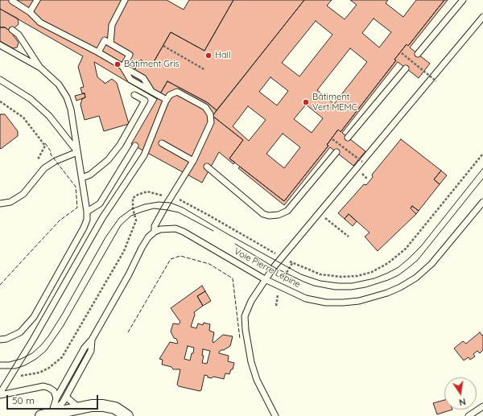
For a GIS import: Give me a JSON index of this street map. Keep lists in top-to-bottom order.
{
  "streets": {
    "lane": ["Voie Pierre Lépine"]
  },
  "places": ["Hall", "Bâtiment Gris", "Bâtiment Vert MEMC"],
  "scale_bar": "50 m",
  "north": "bottom"
}
